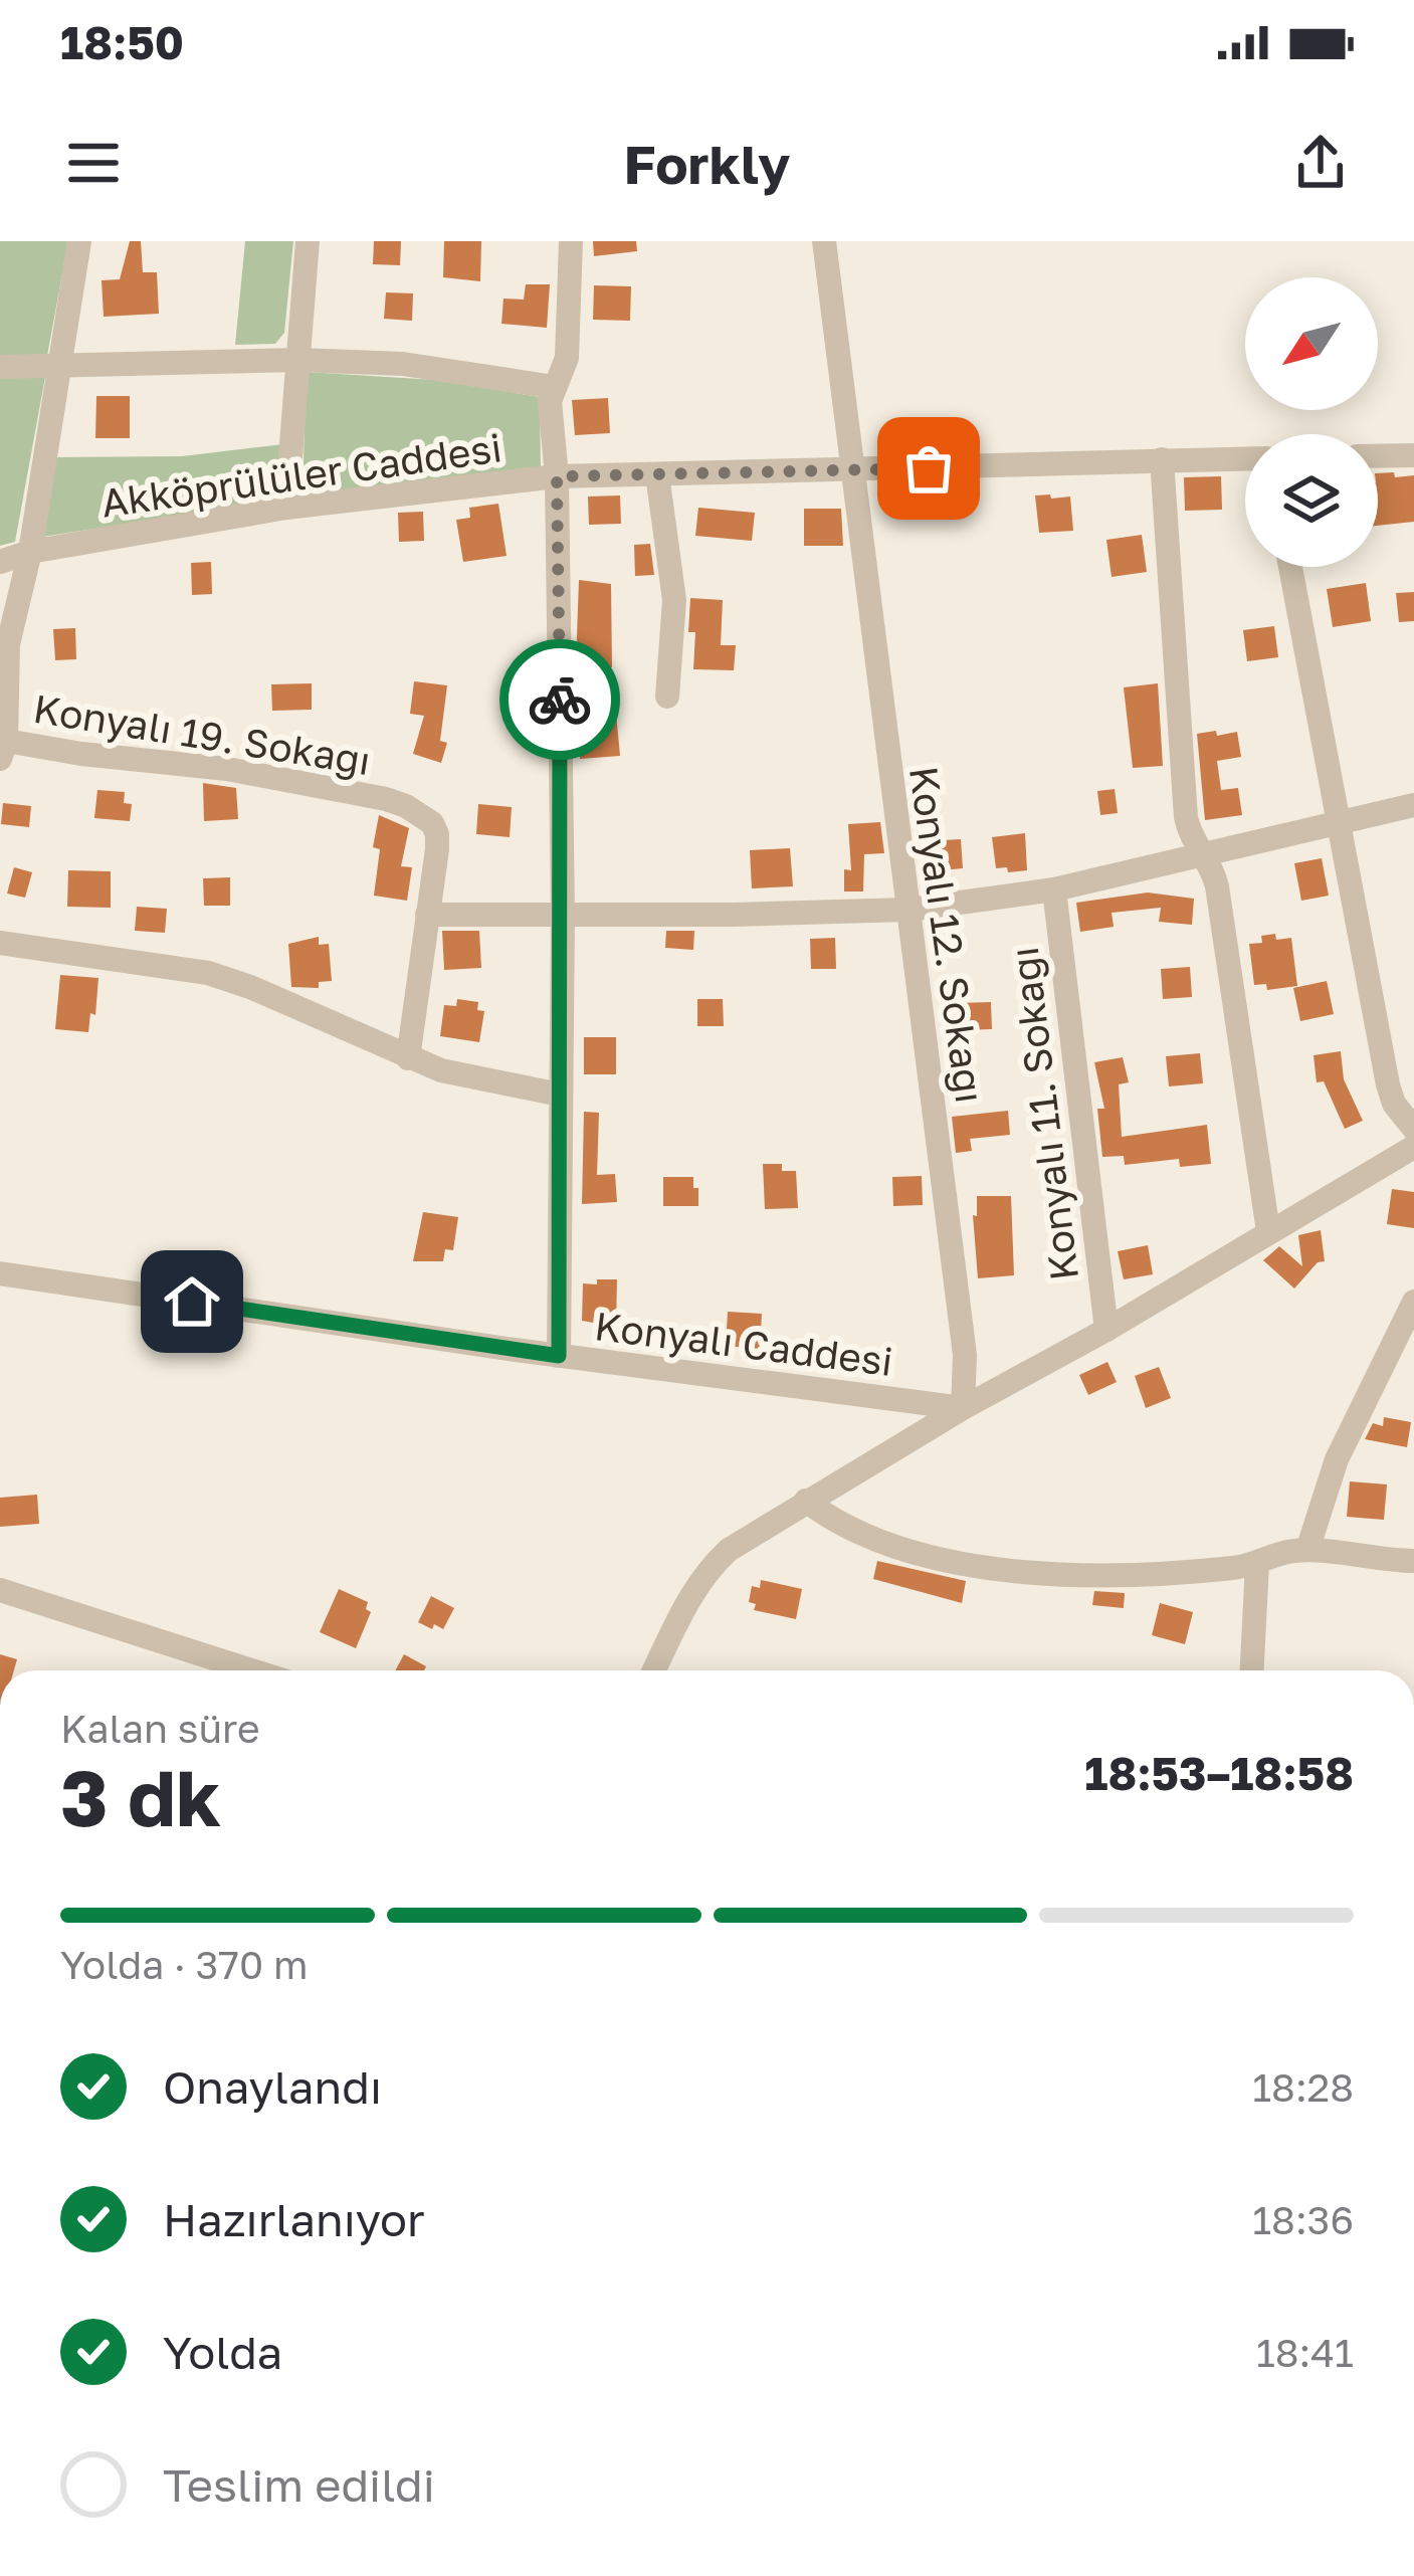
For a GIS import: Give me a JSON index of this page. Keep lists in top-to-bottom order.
{
  "streets": {
    "street": [
      "Akköprülüler Caddesi",
      "Konyalı 19. Sokağı",
      "Konyalı 12. Sokağı",
      "Konyalı 11. Sokağı",
      "Konyalı Caddesi"
    ]
  },
  "crossings": [
    ["Akköprülüler Caddesi", "Konyalı 12. Sokağı"],
    ["Konyalı 12. Sokağı", "Konyalı Caddesi"]
  ],
  "north": "bottom left",
  "page": {
    "status": "18:50",
    "header": "Forkly",
    "heading": ["3 dk", "Kalan süre", "18:53–18:58"],
    "bar": "Yolda · 370 m",
    "list": [
      ["Onaylandı", "18:28"],
      ["Hazırlanıyor", "18:36"],
      ["Yolda", "18:41"],
      "Teslim edildi"
    ]
  }
}
